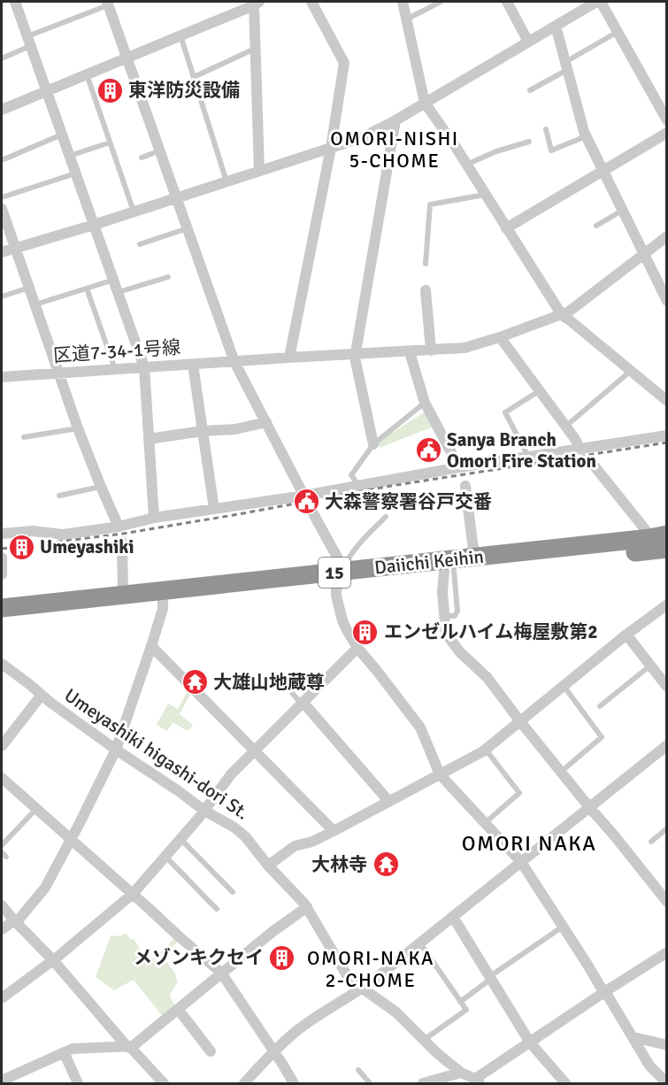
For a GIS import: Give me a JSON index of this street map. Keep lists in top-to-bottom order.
{
  "streets": {
    "highway": ["Daiichi Keihin", "15"],
    "street": ["区道7-34-1号線", "Umeyashiki higashi-dori St."]
  },
  "districts": ["OMORI-NISHI 5-CHOME", "OMORI NAKA", "OMORI-NAKA 2-CHOME"],
  "places": {
    "building": [
      "東洋防災設備",
      "Umeyashiki",
      "エンゼルハイム梅屋敷第2",
      "メゾンキクセイ"
    ],
    "public building": ["Sanya Branch Omori Fire Station", "大森警察署谷戸交番"],
    "temple": ["大雄山地蔵尊", "大林寺"]
  }
}
